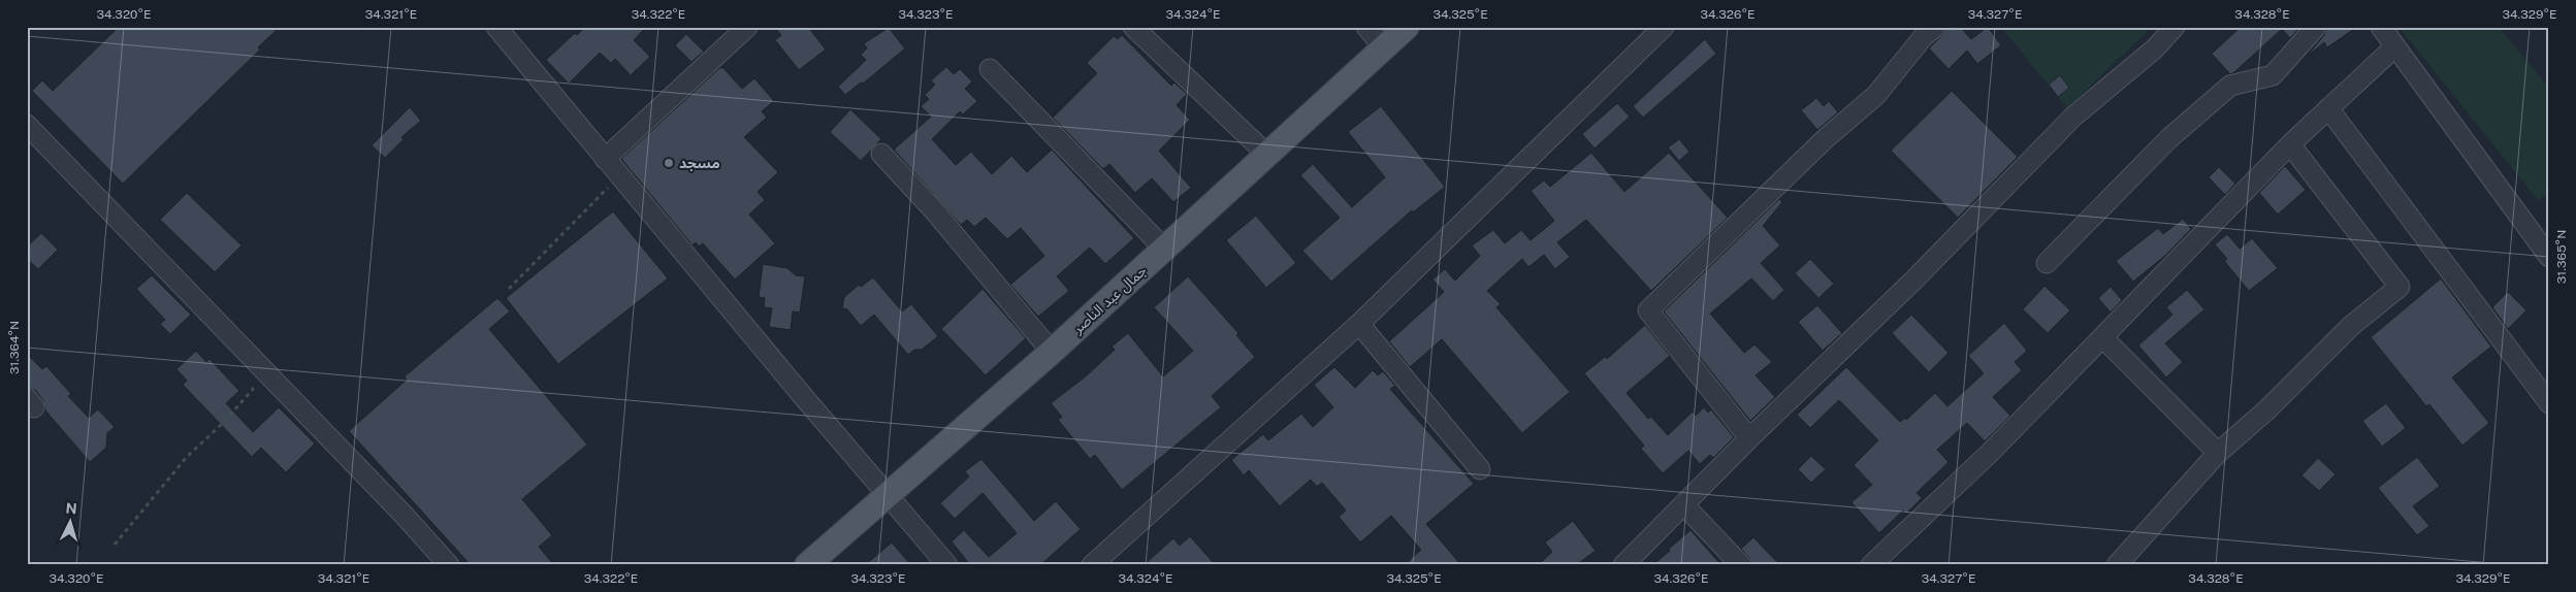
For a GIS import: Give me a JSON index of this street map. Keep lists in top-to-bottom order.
{
  "streets": {
    "main road": ["جمال عبد الناصر"]
  },
  "places": ["مسجد"],
  "north": "top",
  "coordinates": [
    "34.320°E",
    "34.321°E",
    "34.322°E",
    "34.323°E",
    "34.324°E",
    "34.325°E",
    "34.326°E",
    "34.327°E",
    "34.328°E",
    "34.329°E",
    "31.365°N",
    "31.364°N"
  ]
}
